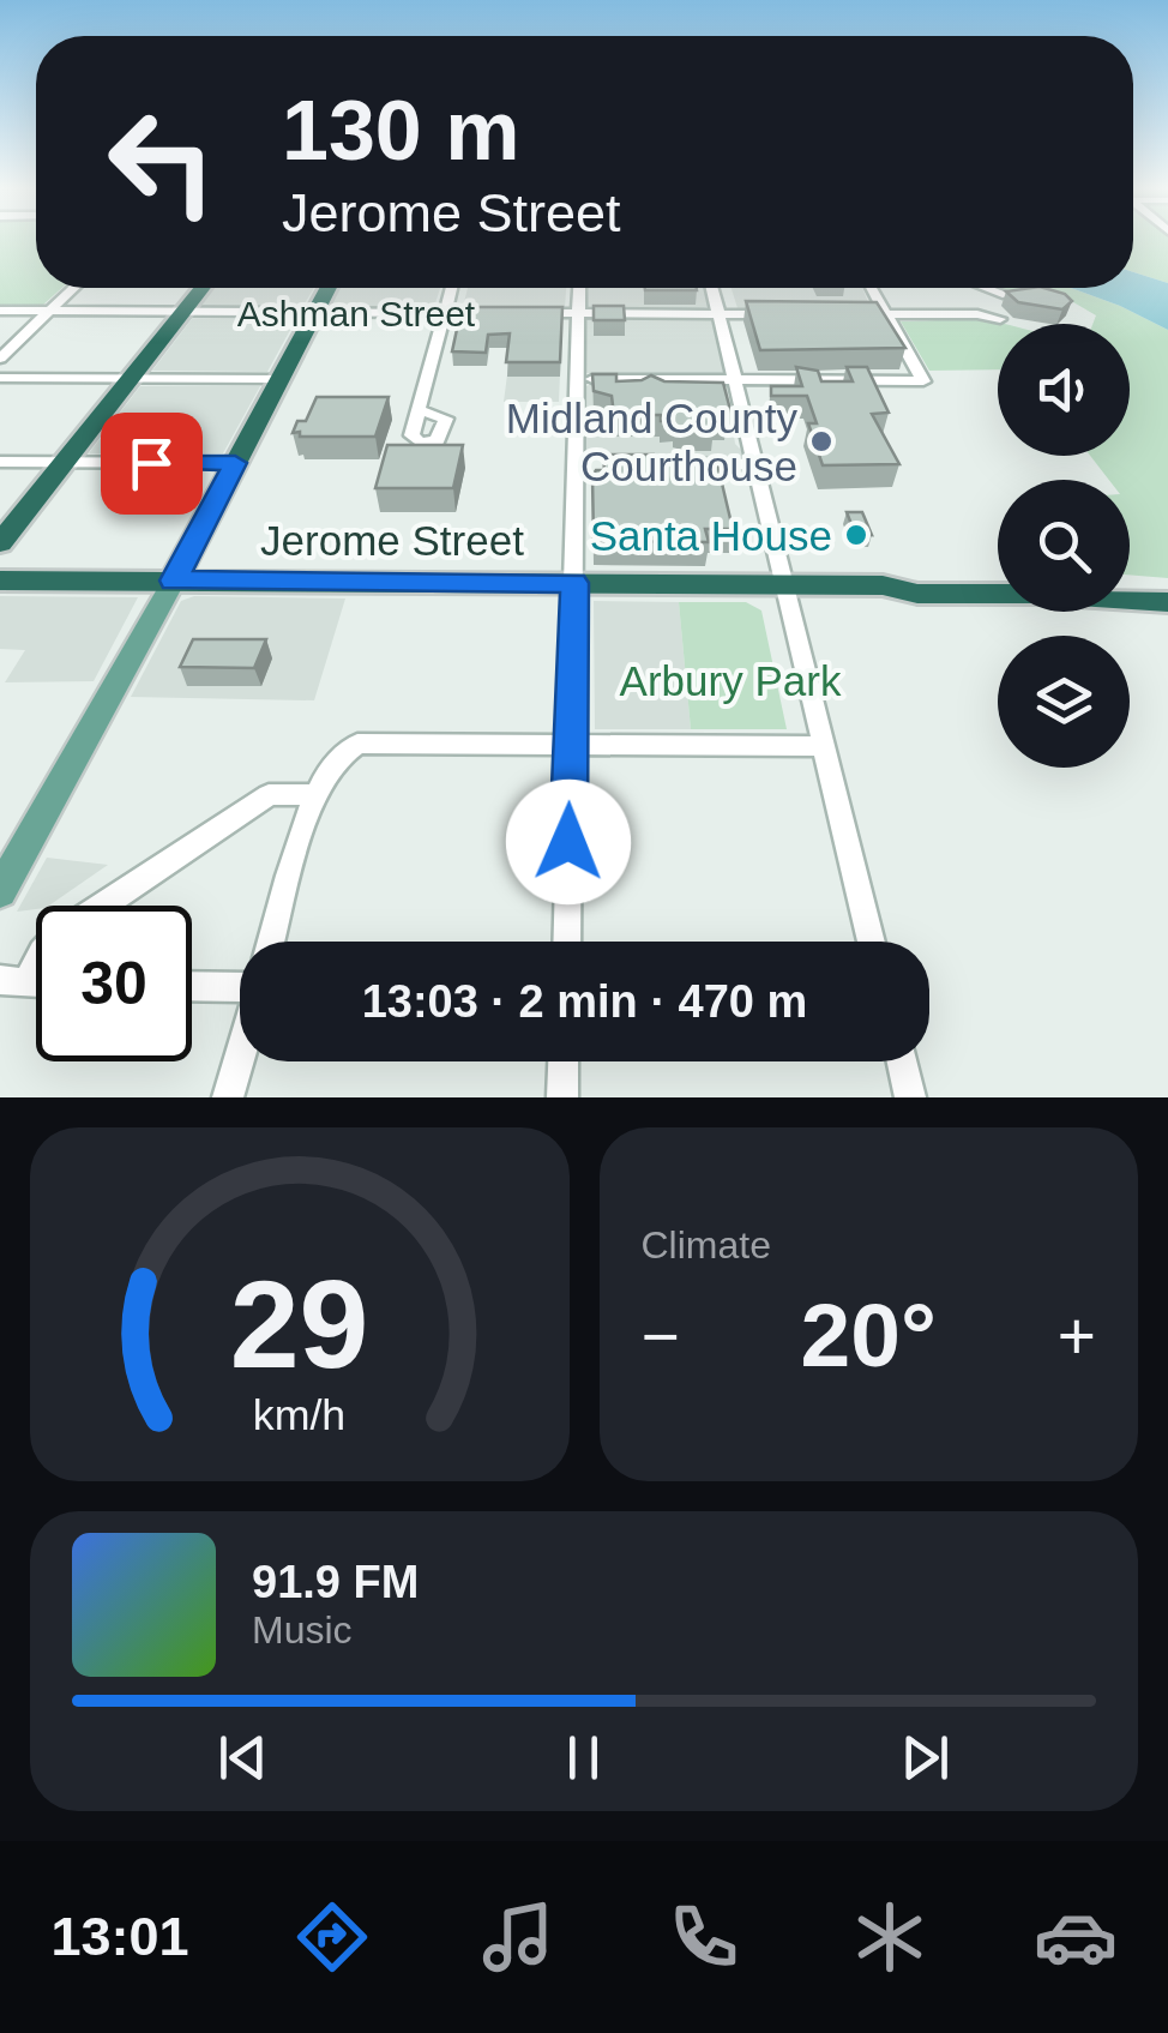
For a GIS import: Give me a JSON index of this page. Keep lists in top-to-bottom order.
{
  "streets": {
    "highway": ["Jerome Street"],
    "street": ["Ashman Street"]
  },
  "parks": ["Arbury Park"],
  "places": ["Midland County Courthouse", "Santa House"],
  "page": {
    "turn": ["130 m", "Jerome Street"],
    "limit": "30",
    "trip": "13:03 · 2 min · 470 m",
    "tile": "Climate",
    "heat": ["−", "20°", "+"],
    "song": ["91.9 FM", "Music"],
    "tabs": "13:01",
    "gauge": ["29", "km/h"]
  }
}
